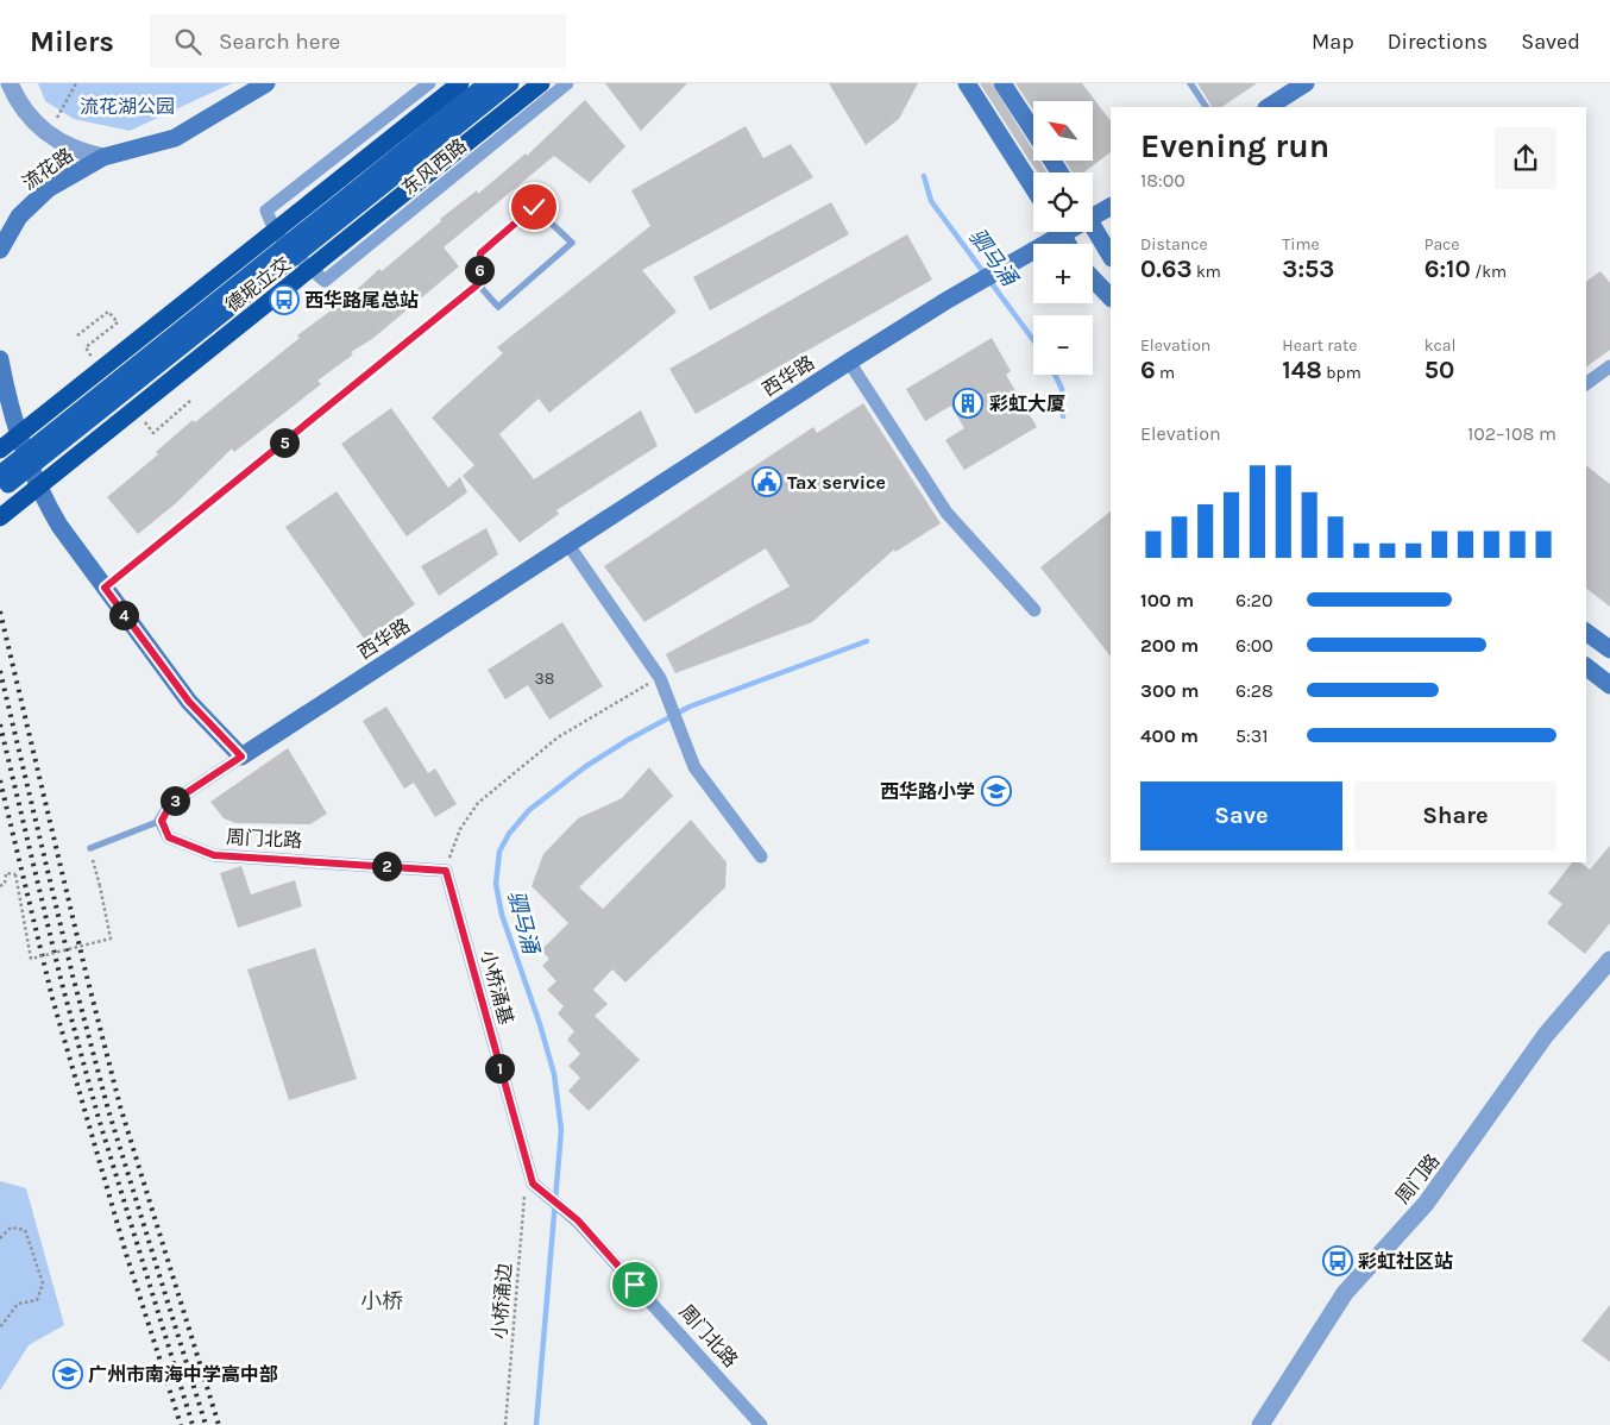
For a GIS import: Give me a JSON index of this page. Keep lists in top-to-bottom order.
{
  "streets": {
    "highway": ["德坭立交"],
    "main road": ["流花路", "西华路"],
    "street": [
      "东风西路",
      "周门北路",
      "小桥涌基",
      "周门路"
    ],
    "path": ["小桥涌边"]
  },
  "crossings": [
    ["周门北路", "小桥涌基"],
    ["周门北路", "小桥涌边"],
    ["小桥涌基", "小桥涌边"]
  ],
  "districts": ["小桥"],
  "water": ["驷马涌"],
  "parks": ["流花湖公园"],
  "places": {
    "bus stop": ["西华路尾总站", "彩虹社区站"],
    "building": ["彩虹大厦"],
    "public building": ["Tax service"],
    "school or university": ["西华路小学", "广州市南海中学高中部"]
  },
  "house_numbers": ["38"],
  "north": "top left",
  "page": {
    "header": "Milers",
    "search": "Search here",
    "nav": ["Map", "Directions", "Saved"],
    "map_buttons": ["+", "−"],
    "heading": ["Evening run", "18:00"],
    "stats": [
      ["Distance", "0.63 km"],
      ["Time", "3:53"],
      ["Pace", "6:10 /km"],
      ["Elevation", "6 m"],
      ["Heart rate", "148 bpm"],
      ["kcal", "50"]
    ],
    "pins": [
      "6",
      "5",
      "4",
      "3",
      "2",
      "1"
    ],
    "chart": ["Elevation", "102–108 m"],
    "list": [
      {
        "name": "100 m",
        "note": "6:20"
      },
      {
        "name": "200 m",
        "note": "6:00"
      },
      {
        "name": "300 m",
        "note": "6:28"
      },
      {
        "name": "400 m",
        "note": "5:31"
      }
    ],
    "buttons": ["Save", "Share"]
  }
}
